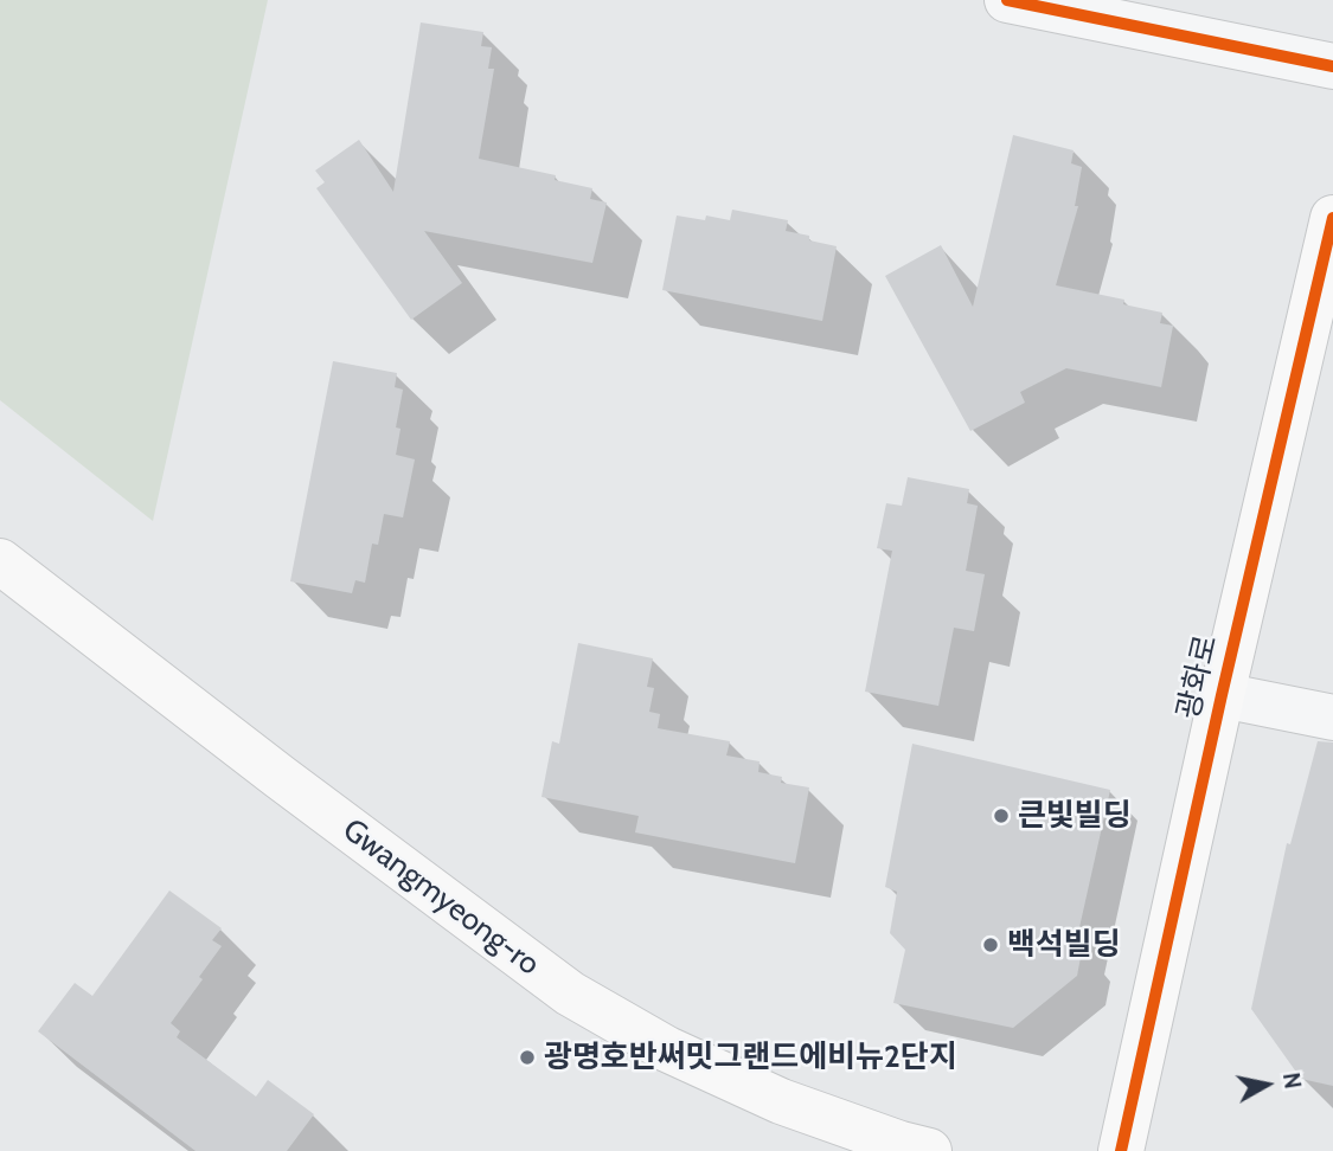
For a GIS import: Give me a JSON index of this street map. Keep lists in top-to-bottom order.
{
  "streets": {
    "main road": ["광화로", "Gwangmyeong-ro"]
  },
  "places": ["큰빛빌딩", "백석빌딩", "광명호반써밋그랜드에비뉴2단지"],
  "north": "right"
}
